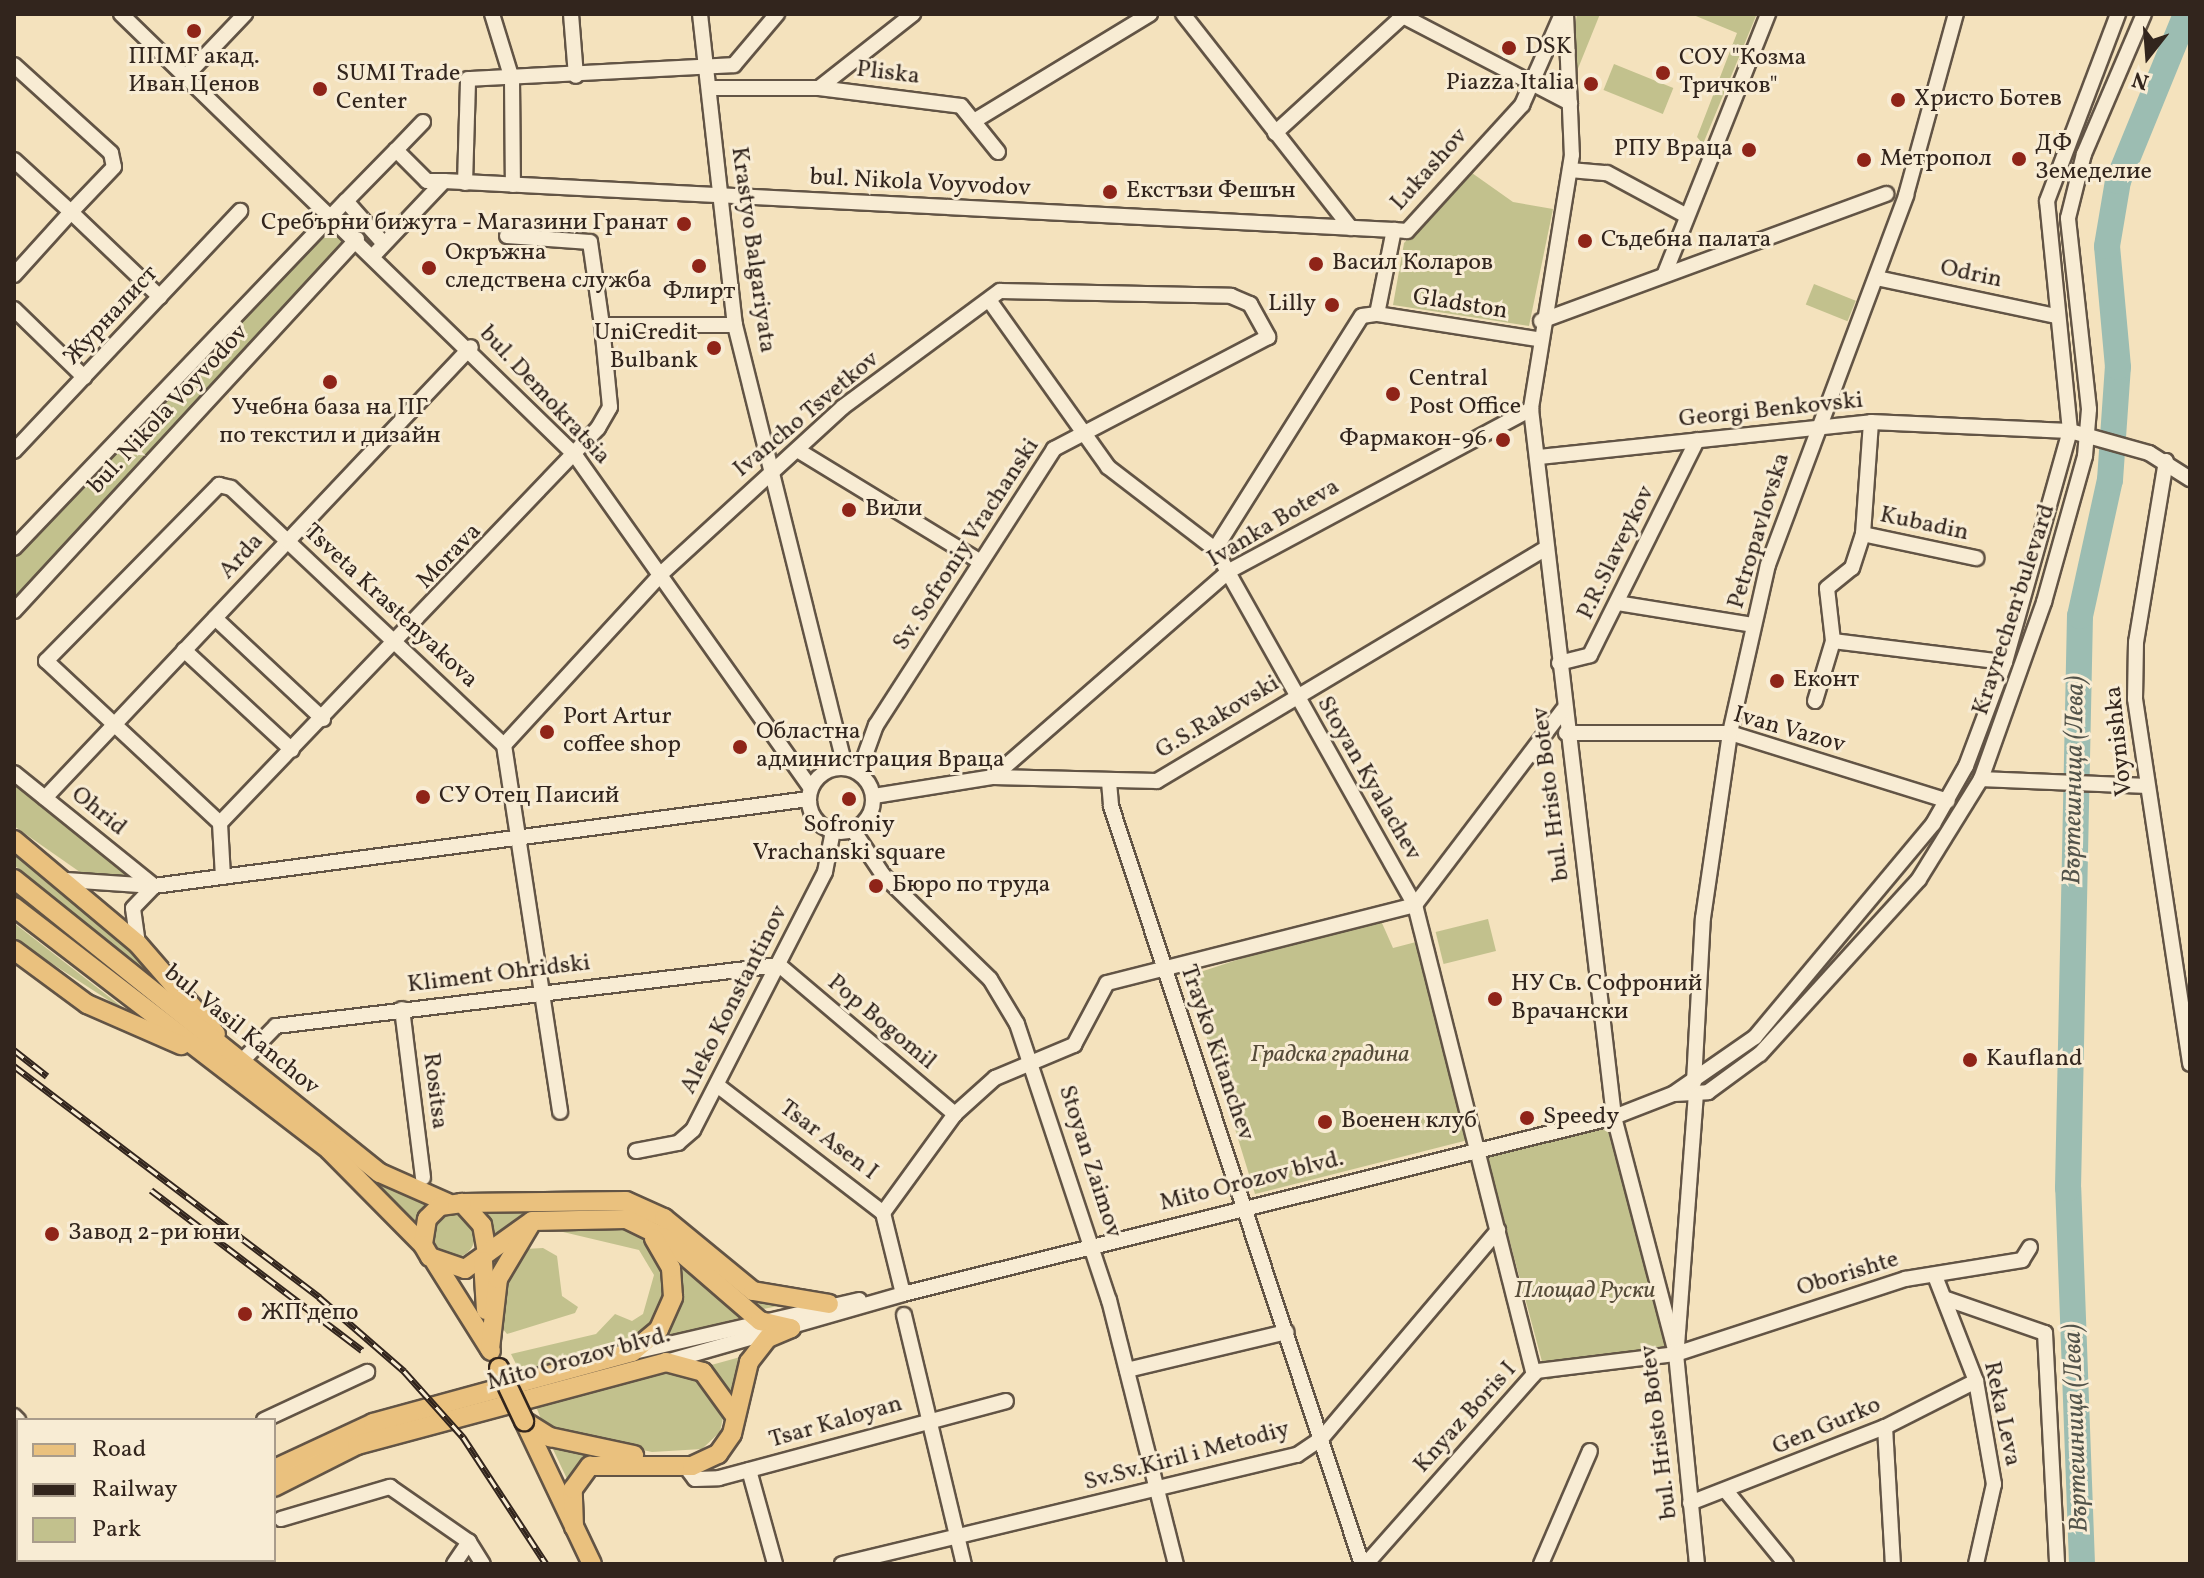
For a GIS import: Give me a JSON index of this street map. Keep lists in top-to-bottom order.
{
  "streets": {
    "main road": ["bul. Vasil Kanchov", "Mito Orozov blvd."],
    "street": [
      "Pliska",
      "Lukashov",
      "bul. Nikola Voyvodov",
      "Krastyo Balgariyata",
      "Odrin",
      "Gladston",
      "Журналист",
      "bul. Demokratsia",
      "Georgi Benkovski",
      "Ivancho Tsvetkov",
      "Ivanka Boteva",
      "Kubadin",
      "Petropavlovska",
      "Sv. Sofroniy Vrachanski",
      "P.R.Slaveykov",
      "Arda",
      "Morava",
      "Tsveta Krastenyakova",
      "Krayrechen bulevard",
      "G.S.Rakovski",
      "Ivan Vazov",
      "Voynishka",
      "Stoyan Kyalachev",
      "bul. Hristo Botev",
      "Ohrid",
      "Kliment Ohridski",
      "Aleko Konstantinov",
      "Pop Bogomil",
      "Trayko Kitanchev",
      "Rositsa",
      "Tsar Asen I",
      "Stoyan Zaimov",
      "Oborishte",
      "Reka Leva",
      "Knyaz Boris I",
      "Tsar Kaloyan",
      "Gen Gurko",
      "Sv.Sv.Kiril i Metodiy"
    ]
  },
  "crossings": [
    ["Pliska", "Krastyo Balgariyata"],
    ["Lukashov", "bul. Nikola Voyvodov"],
    ["Lukashov", "Gladston"],
    ["Lukashov", "bul. Hristo Botev"],
    ["bul. Nikola Voyvodov", "Krastyo Balgariyata"],
    ["bul. Nikola Voyvodov", "bul. Demokratsia"],
    ["Krastyo Balgariyata", "bul. Demokratsia"],
    ["Krastyo Balgariyata", "Ivancho Tsvetkov"],
    ["Krastyo Balgariyata", "Sv. Sofroniy Vrachanski"],
    ["Krastyo Balgariyata", "G.S.Rakovski"],
    ["Krastyo Balgariyata", "Aleko Konstantinov"],
    ["Krastyo Balgariyata", "Stoyan Zaimov"],
    ["Odrin", "Petropavlovska"],
    ["Odrin", "Krayrechen bulevard"],
    ["Gladston", "bul. Hristo Botev"],
    ["bul. Demokratsia", "Ivancho Tsvetkov"],
    ["bul. Demokratsia", "Sv. Sofroniy Vrachanski"],
    ["bul. Demokratsia", "Arda"],
    ["bul. Demokratsia", "Morava"],
    ["bul. Demokratsia", "G.S.Rakovski"],
    ["bul. Demokratsia", "Aleko Konstantinov"],
    ["bul. Demokratsia", "Stoyan Zaimov"],
    ["Georgi Benkovski", "Petropavlovska"],
    ["Georgi Benkovski", "P.R.Slaveykov"],
    ["Georgi Benkovski", "Krayrechen bulevard"],
    ["Georgi Benkovski", "Voynishka"],
    ["Georgi Benkovski", "bul. Hristo Botev"],
    ["Ivancho Tsvetkov", "Sv. Sofroniy Vrachanski"],
    ["Ivancho Tsvetkov", "Tsveta Krastenyakova"],
    ["Ivancho Tsvetkov", "Stoyan Kyalachev"],
    ["Ivanka Boteva", "G.S.Rakovski"],
    ["Ivanka Boteva", "Stoyan Kyalachev"],
    ["Ivanka Boteva", "bul. Hristo Botev"],
    ["Petropavlovska", "Krayrechen bulevard"],
    ["Petropavlovska", "Ivan Vazov"],
    ["Petropavlovska", "bul. Hristo Botev"],
    ["Petropavlovska", "Oborishte"],
    ["Petropavlovska", "Knyaz Boris I"],
    ["Sv. Sofroniy Vrachanski", "G.S.Rakovski"],
    ["Sv. Sofroniy Vrachanski", "Stoyan Kyalachev"],
    ["Sv. Sofroniy Vrachanski", "Aleko Konstantinov"],
    ["Sv. Sofroniy Vrachanski", "Stoyan Zaimov"],
    ["P.R.Slaveykov", "bul. Hristo Botev"],
    ["Arda", "Tsveta Krastenyakova"],
    ["Arda", "Ohrid"],
    ["Morava", "Tsveta Krastenyakova"],
    ["Krayrechen bulevard", "Ivan Vazov"],
    ["G.S.Rakovski", "Stoyan Kyalachev"],
    ["G.S.Rakovski", "bul. Hristo Botev"],
    ["G.S.Rakovski", "Aleko Konstantinov"],
    ["G.S.Rakovski", "Trayko Kitanchev"],
    ["G.S.Rakovski", "Stoyan Zaimov"],
    ["Ivan Vazov", "bul. Hristo Botev"],
    ["Stoyan Kyalachev", "Mito Orozov blvd."],
    ["Stoyan Kyalachev", "Knyaz Boris I"],
    ["Stoyan Kyalachev", "Sv.Sv.Kiril i Metodiy"],
    ["bul. Hristo Botev", "Mito Orozov blvd."],
    ["bul. Hristo Botev", "Oborishte"],
    ["bul. Hristo Botev", "Knyaz Boris I"],
    ["bul. Hristo Botev", "Gen Gurko"],
    ["Kliment Ohridski", "Aleko Konstantinov"],
    ["Kliment Ohridski", "Pop Bogomil"],
    ["Kliment Ohridski", "bul. Vasil Kanchov"],
    ["Kliment Ohridski", "Rositsa"],
    ["Aleko Konstantinov", "Pop Bogomil"],
    ["Aleko Konstantinov", "Tsar Asen I"],
    ["Aleko Konstantinov", "Stoyan Zaimov"],
    ["Trayko Kitanchev", "Mito Orozov blvd."],
    ["Trayko Kitanchev", "Knyaz Boris I"],
    ["Trayko Kitanchev", "Sv.Sv.Kiril i Metodiy"],
    ["Tsar Asen I", "Mito Orozov blvd."],
    ["Stoyan Zaimov", "Mito Orozov blvd."],
    ["Stoyan Zaimov", "Sv.Sv.Kiril i Metodiy"],
    ["Oborishte", "Reka Leva"],
    ["Oborishte", "Knyaz Boris I"],
    ["Reka Leva", "Gen Gurko"]
  ],
  "water": ["Въртешница (Лева)"],
  "parks": ["Градска градина", "Площад Руски"],
  "places": [
    "ППМГ акад. Иван Ценов",
    "DSK",
    "СОУ \"Козма Тричков\"",
    "Piazza Italia",
    "SUMI Trade Center",
    "Христо Ботев",
    "РПУ Враца",
    "ДФ Земеделие",
    "Метропол",
    "Екстъзи Фешън",
    "Сребърни бижута - Магазини Гранат",
    "Съдебна палата",
    "Васил Коларов",
    "Флирт",
    "Окръжна следствена служба",
    "Lilly",
    "UniCredit Bulbank",
    "Учебна база на ПГ по текстил и дизайн",
    "Central Post Office",
    "Фармакон-96",
    "Вили",
    "Еконт",
    "Port Artur coffee shop",
    "Областна администрация Враца",
    "СУ Отец Паисий",
    "Sofroniy Vrachanski square",
    "Бюро по труда",
    "НУ Св. Софроний Врачански",
    "Kaufland",
    "Speedy",
    "Военен клуб",
    "Завод 2-ри юни",
    "ЖП депо"
  ],
  "legend": ["Road", "Railway", "Park"],
  "north": "bottom"
}
